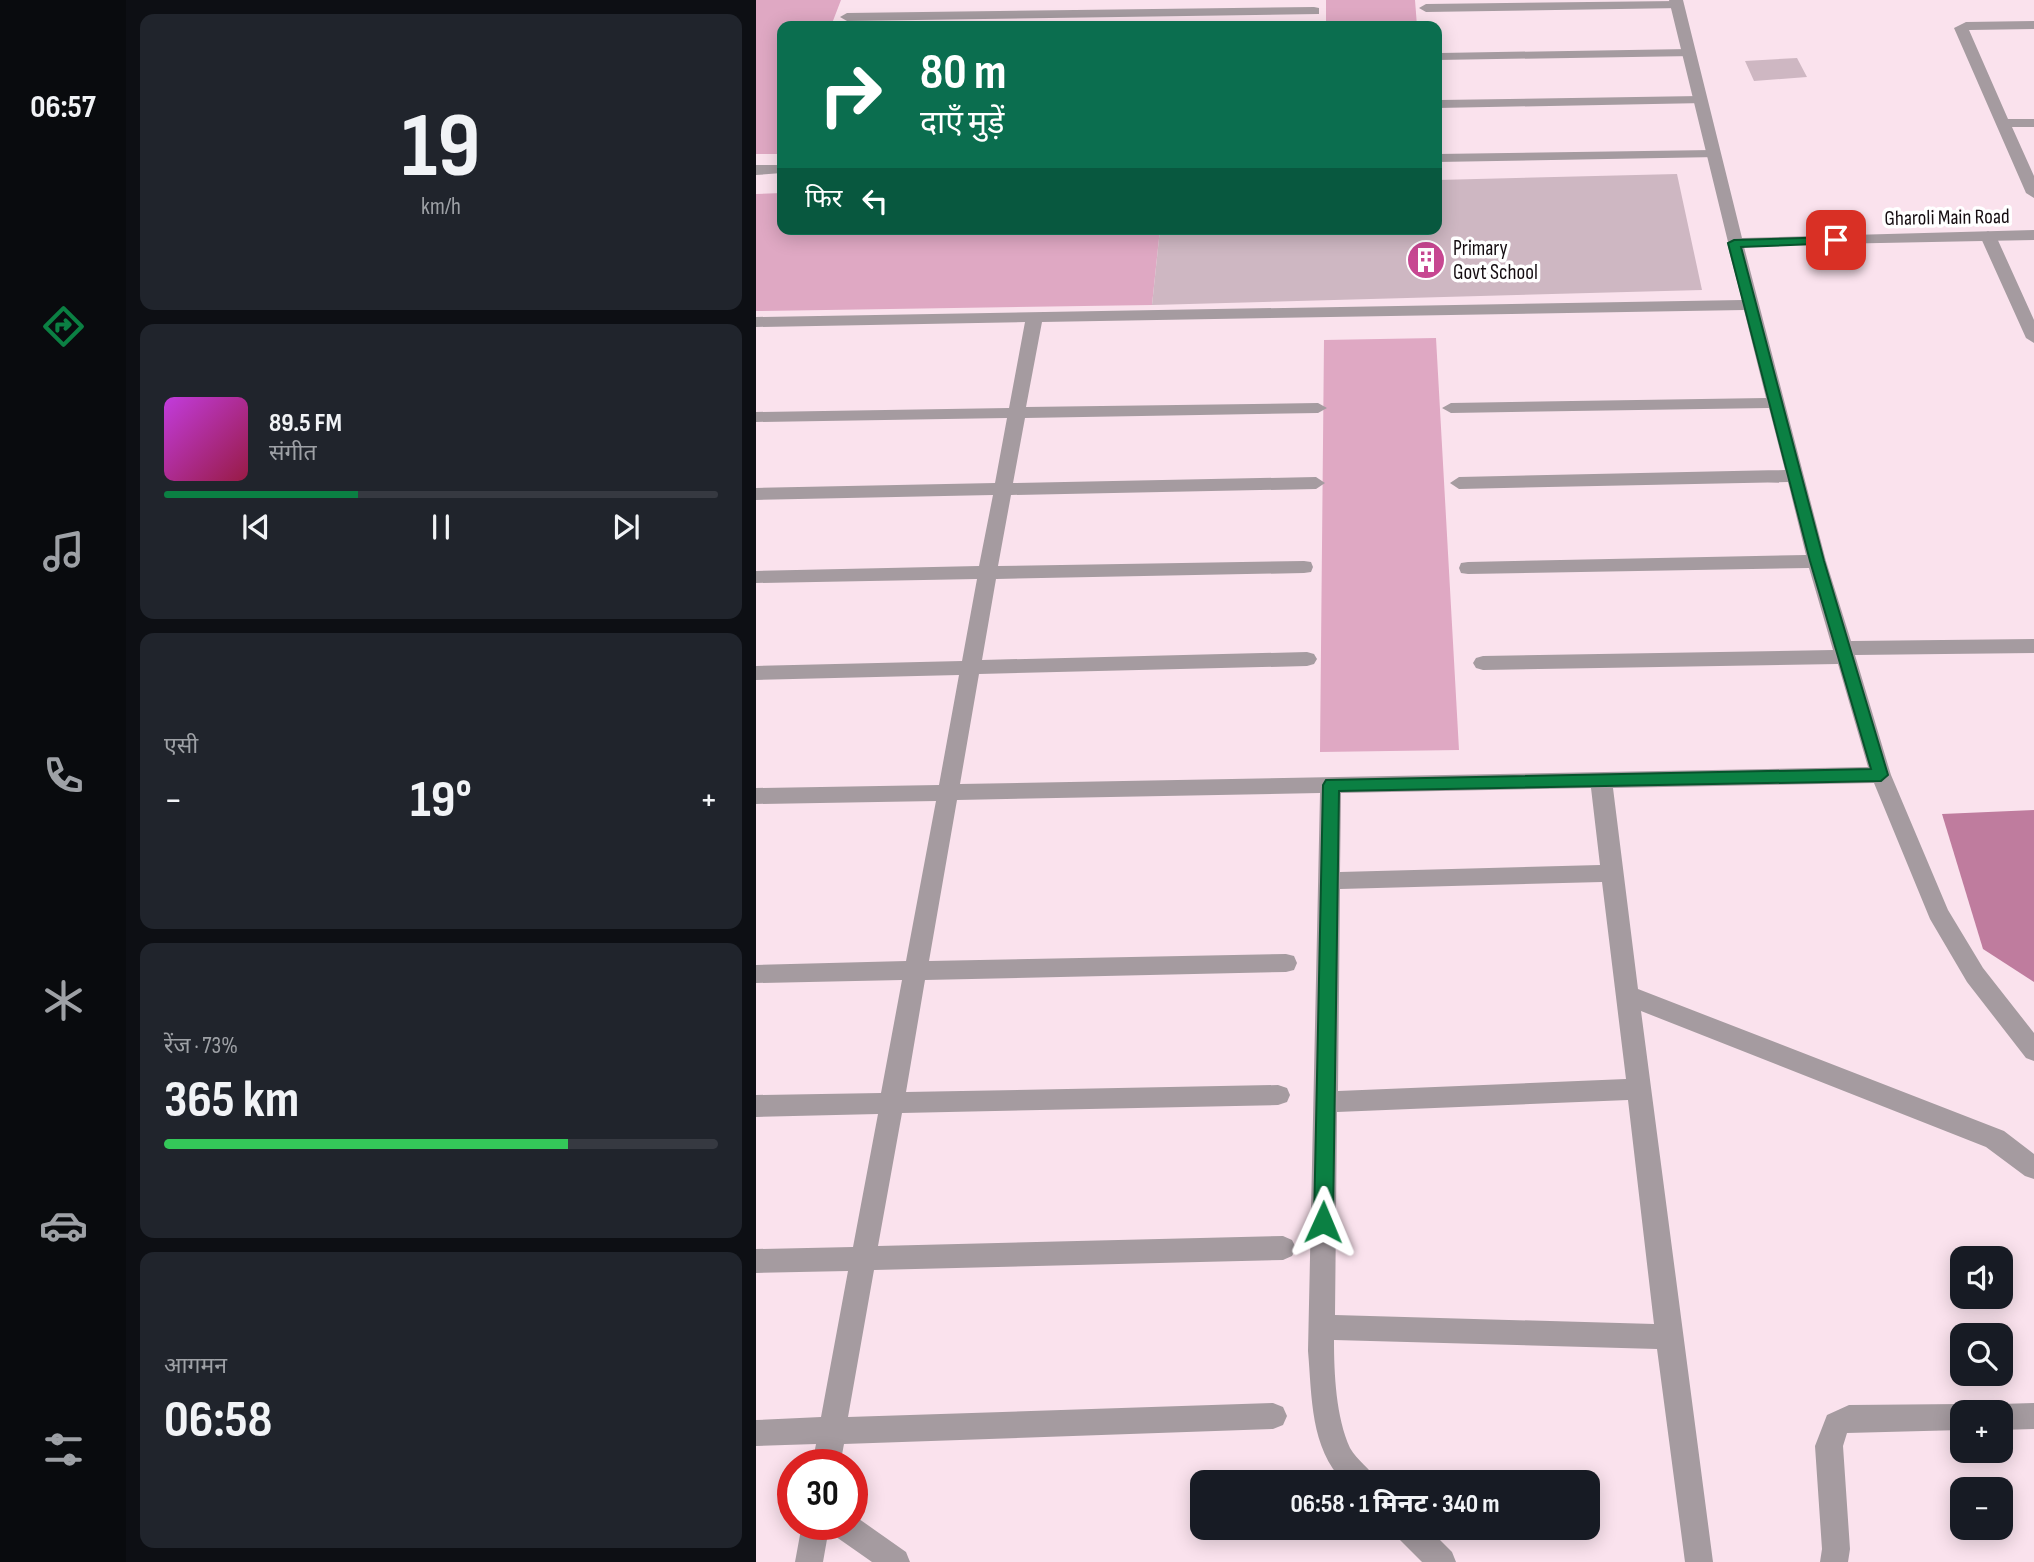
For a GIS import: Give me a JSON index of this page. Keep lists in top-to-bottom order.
{
  "streets": {
    "street": ["Gharoli Main Road"]
  },
  "places": {
    "building": ["Primary Govt School"]
  },
  "page": {
    "tabs": "06:57",
    "tile": [
      ["19", "km/h"],
      "एसी",
      ["रेंज · 73%", "365 km"],
      ["आगमन", "06:58"]
    ],
    "turn": ["80 m", "दाएँ मुड़ें"],
    "then": "फिर",
    "song": ["89.5 FM", "संगीत"],
    "heat": ["−", "19°", "+"],
    "map_buttons": ["+", "−"],
    "limit": "30",
    "trip": "06:58 · 1 मिनट · 340 m"
  }
}
